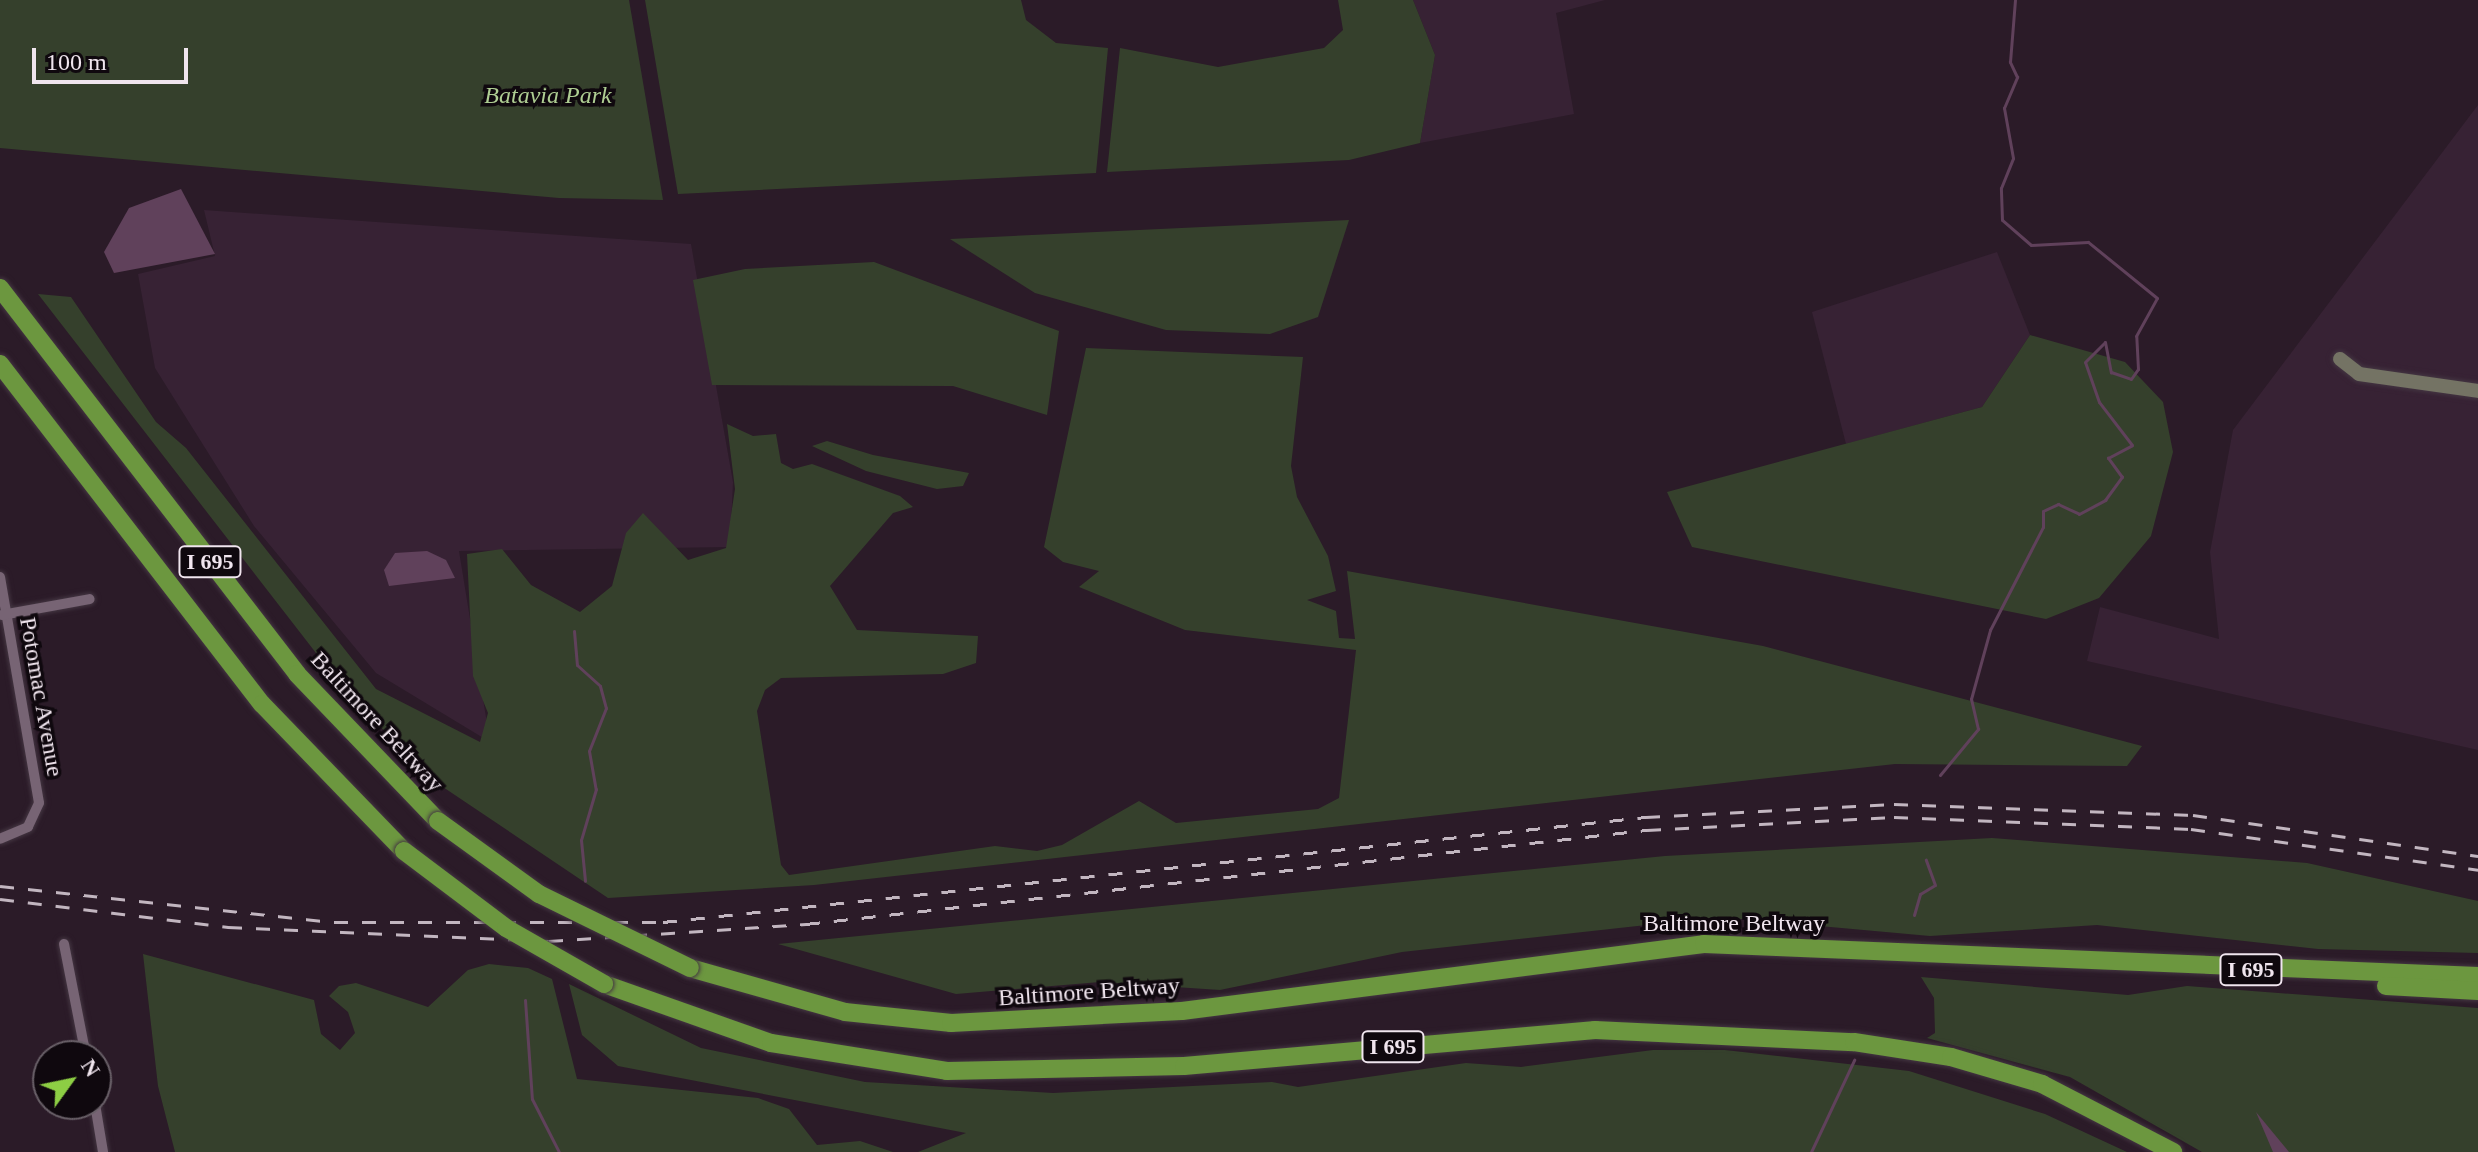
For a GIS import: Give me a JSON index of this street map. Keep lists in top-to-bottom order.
{
  "streets": {
    "highway": ["I 695", "Baltimore Beltway"],
    "street": ["Potomac Avenue"]
  },
  "parks": ["Batavia Park"],
  "scale_bar": "100 m",
  "north": "top right"
}
